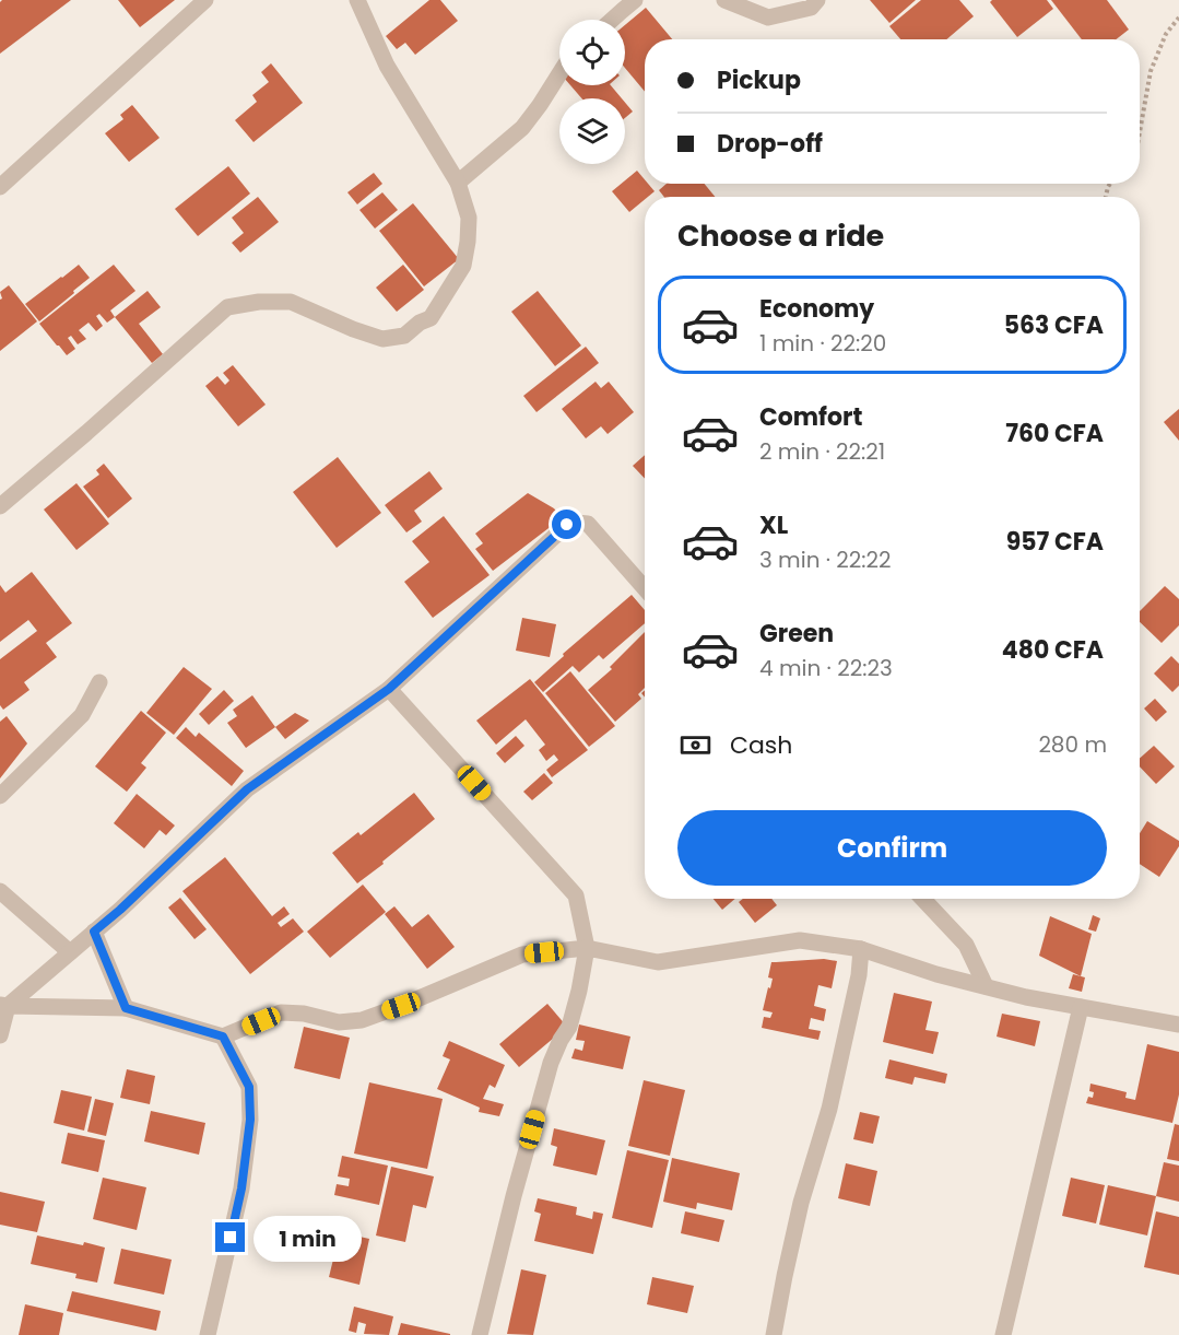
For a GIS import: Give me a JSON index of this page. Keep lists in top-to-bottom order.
{
  "page": {
    "banner": ["Pickup", "Drop-off"],
    "heading": "Choose a ride",
    "list": [
      {
        "name": "Economy",
        "note": "1 min · 22:20",
        "value": "563 CFA"
      },
      {
        "name": "Comfort",
        "note": "2 min · 22:21",
        "value": "760 CFA"
      },
      {
        "name": "XL",
        "note": "3 min · 22:22",
        "value": "957 CFA"
      },
      {
        "name": "Green",
        "note": "4 min · 22:23",
        "value": "480 CFA"
      }
    ],
    "pay": ["Cash", "280 m"],
    "buttons": "Confirm",
    "bubble": "1 min"
  }
}
